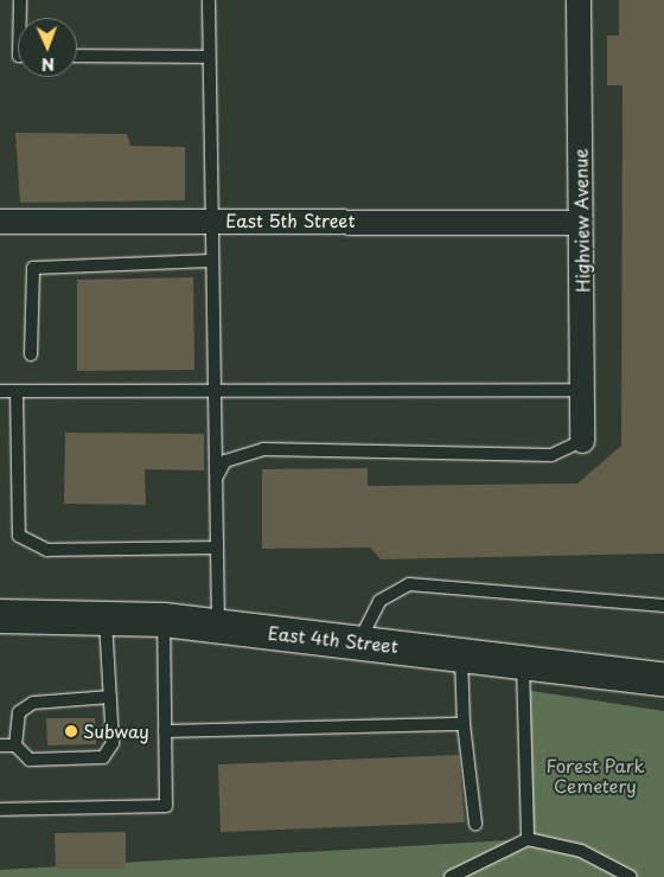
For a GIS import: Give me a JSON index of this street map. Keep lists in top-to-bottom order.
{
  "streets": {
    "street": ["East 5th Street", "Highview Avenue", "East 4th Street"]
  },
  "crossings": [
    ["East 5th Street", "Highview Avenue"]
  ],
  "parks": ["Forest Park Cemetery"],
  "places": ["Subway"],
  "north": "bottom"
}
